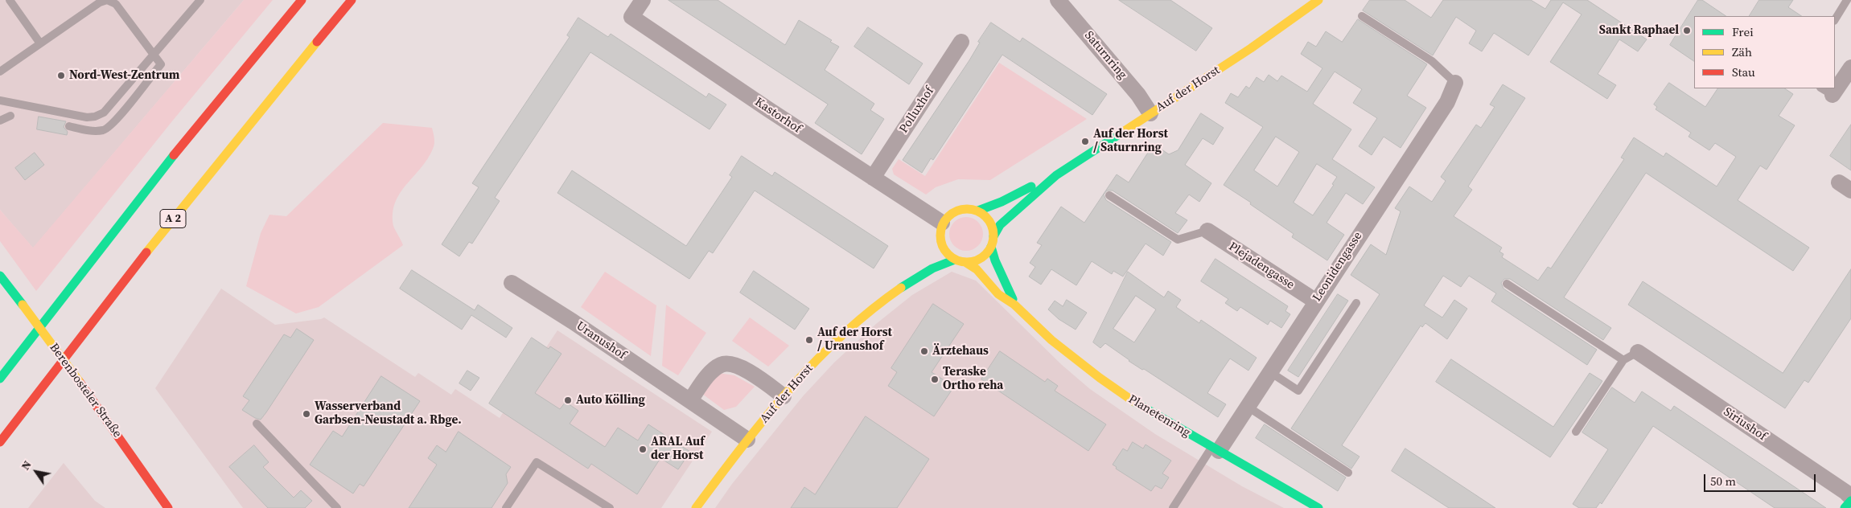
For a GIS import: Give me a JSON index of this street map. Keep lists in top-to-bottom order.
{
  "streets": {
    "main road": [
      "Auf der Horst",
      "A 2",
      "Berenbosteler Straße",
      "Planetenring"
    ],
    "street": [
      "Saturnring",
      "Polluxhof",
      "Kastorhof",
      "Plejadengasse",
      "Leonidengasse",
      "Uranushof",
      "Siriushof"
    ]
  },
  "crossings": [
    ["Saturnring", "Auf der Horst"],
    ["Auf der Horst", "Kastorhof"],
    ["Auf der Horst", "Uranushof"],
    ["Auf der Horst", "Planetenring"],
    ["Polluxhof", "Kastorhof"],
    ["Kastorhof", "Planetenring"],
    ["Plejadengasse", "Leonidengasse"],
    ["Leonidengasse", "Planetenring"]
  ],
  "places": [
    "Sankt Raphael",
    "Nord-West-Zentrum",
    "Auf der Horst / Saturnring",
    "Auf der Horst / Uranushof",
    "Ärztehaus",
    "Teraske Ortho reha",
    "Auto Kölling",
    "Wasserverband Garbsen-Neustadt a. Rbge.",
    "ARAL Auf der Horst"
  ],
  "legend": ["Frei", "Zäh", "Stau"],
  "scale_bar": "50 m",
  "north": "top left"
}
